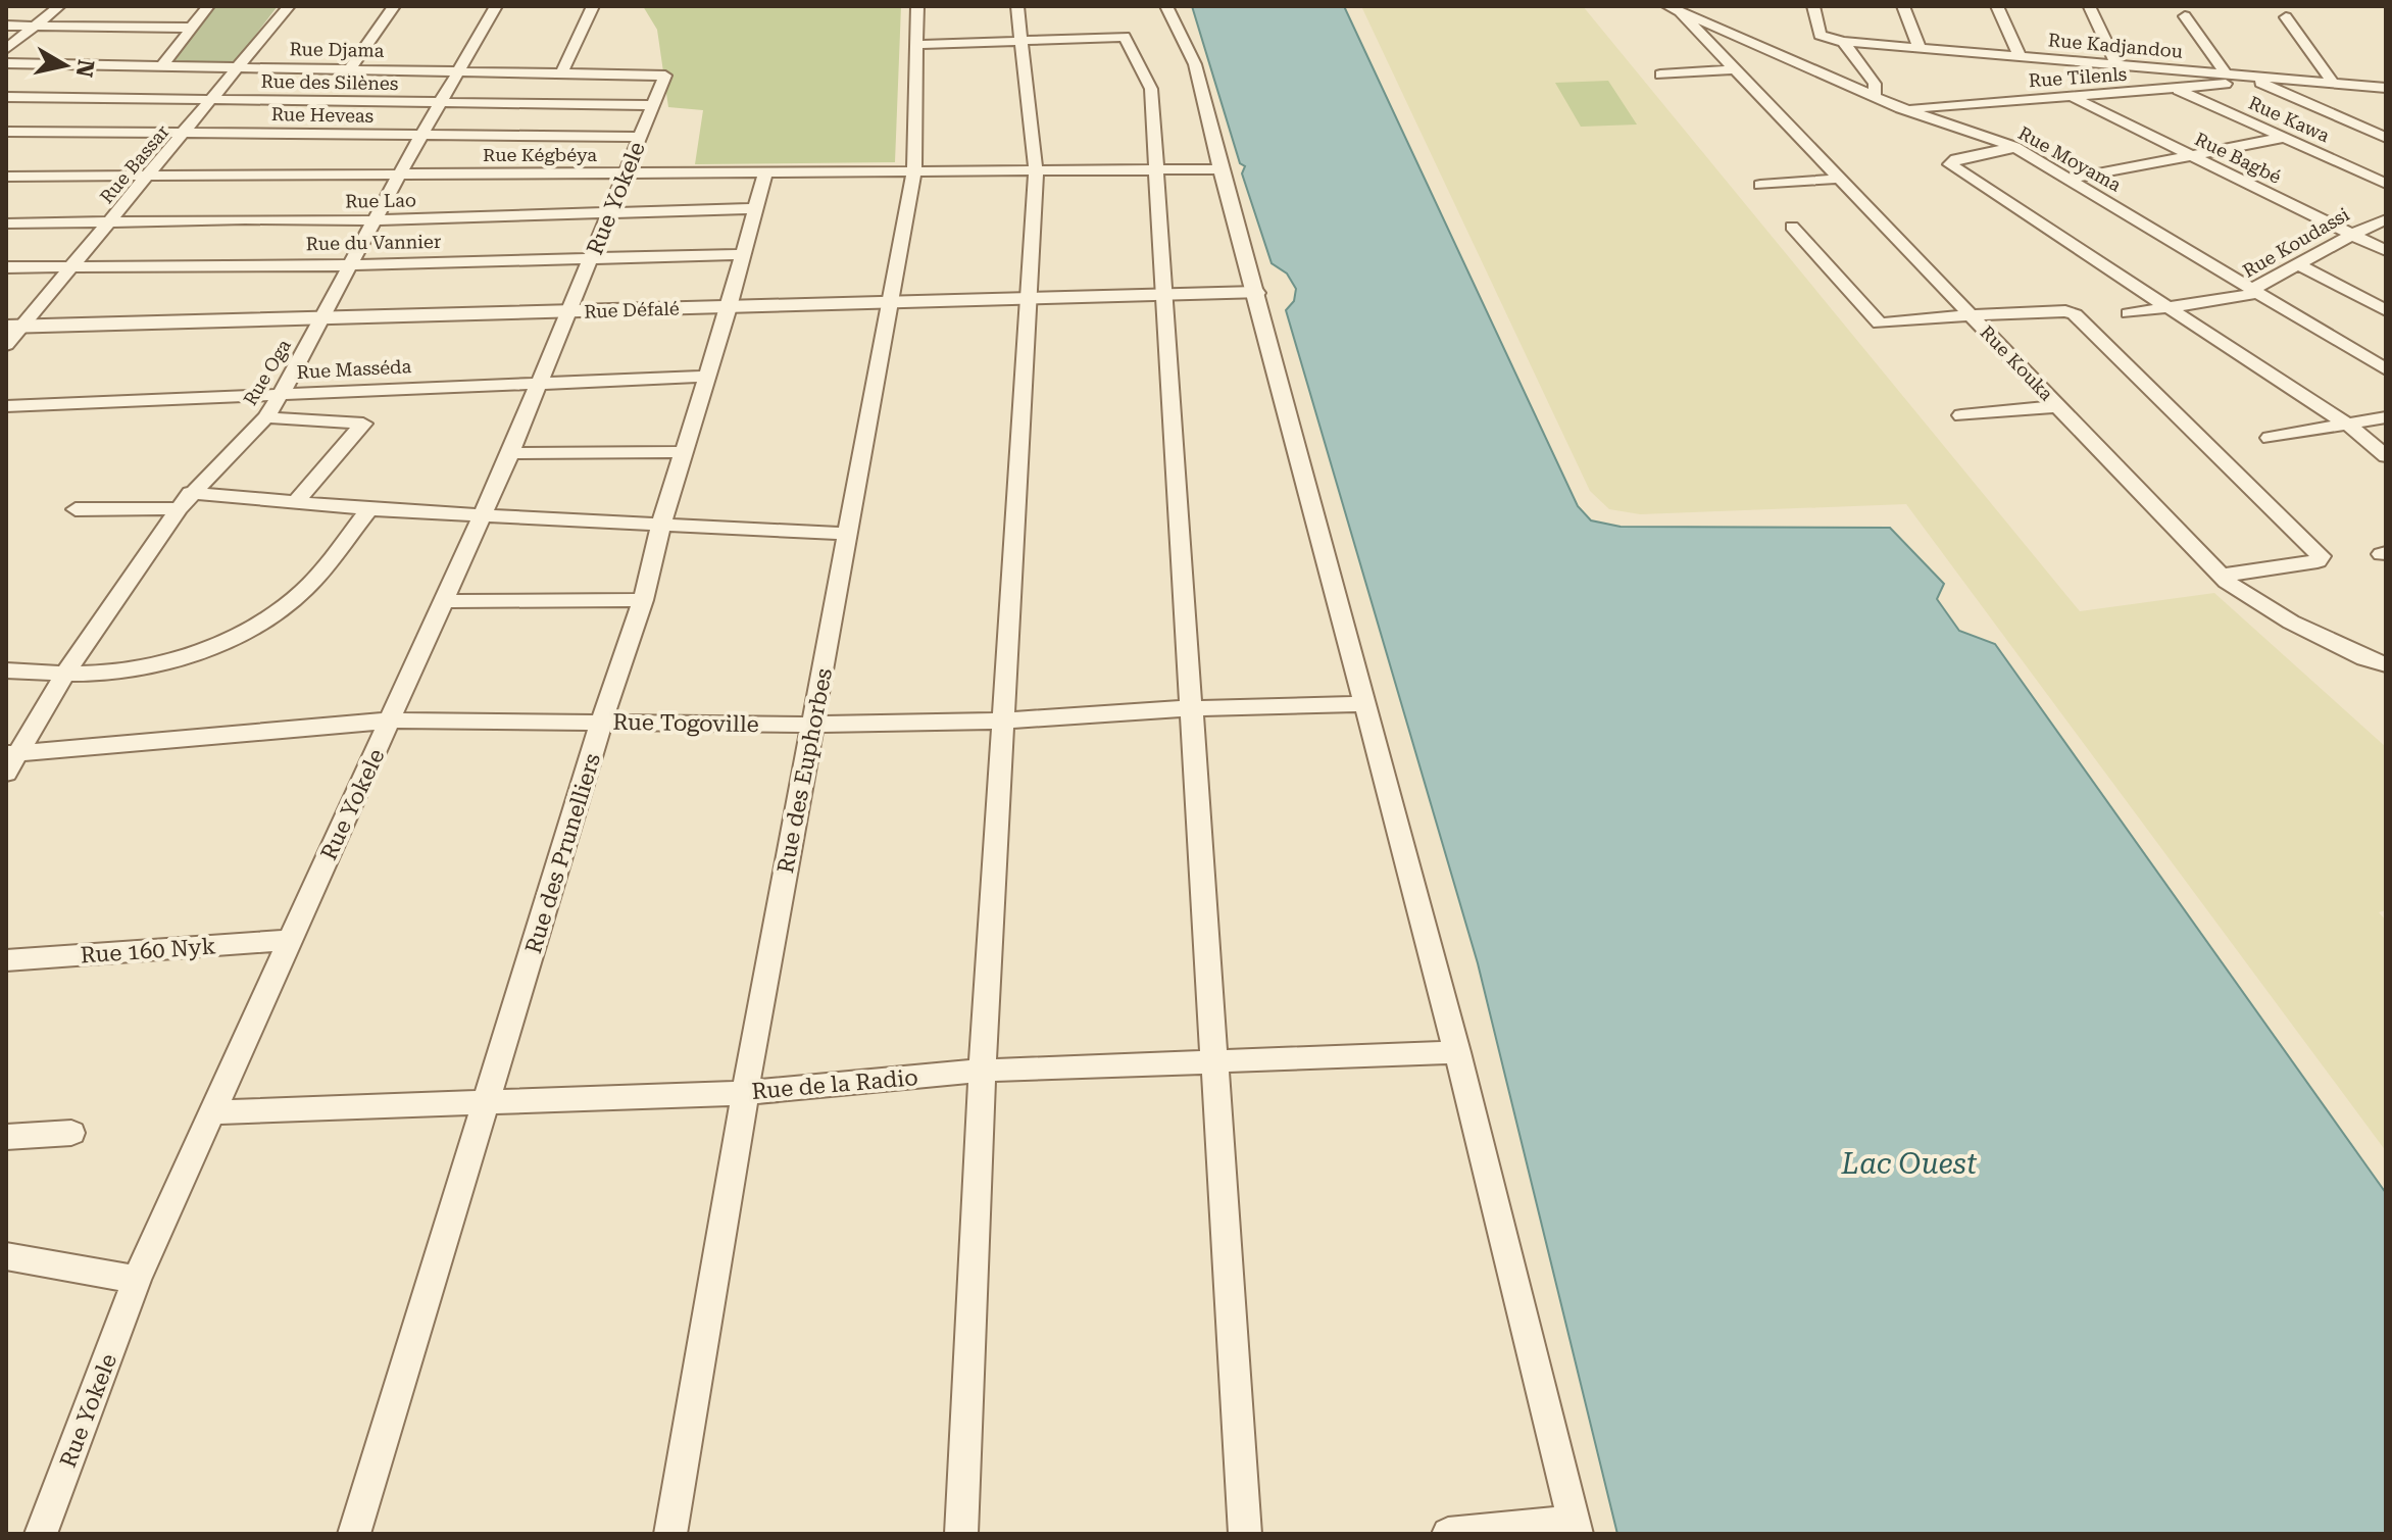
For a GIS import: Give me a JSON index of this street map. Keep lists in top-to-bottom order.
{
  "streets": {
    "street": [
      "Rue Kadjandou",
      "Rue Djama",
      "Rue Tilenls",
      "Rue des Silènes",
      "Rue Heveas",
      "Rue Kawa",
      "Rue Kégbéya",
      "Rue Bagbé",
      "Rue Moyama",
      "Rue Bassar",
      "Rue Yokele",
      "Rue Lao",
      "Rue du Vannier",
      "Rue Koudassi",
      "Rue Défalé",
      "Rue Kouka",
      "Rue Masséda",
      "Rue Oga",
      "Rue Togoville",
      "Rue des Euphorbes",
      "Rue des Prunelliers",
      "Rue 160 Nyk",
      "Rue de la Radio"
    ]
  },
  "crossings": [
    ["Rue Kadjandou", "Rue Tilenls"],
    ["Rue Djama", "Rue Bassar"],
    ["Rue Djama", "Rue Yokele"],
    ["Rue Djama", "Rue Oga"],
    ["Rue Tilenls", "Rue Kawa"],
    ["Rue Tilenls", "Rue Bagbé"],
    ["Rue Tilenls", "Rue Moyama"],
    ["Rue des Silènes", "Rue Bassar"],
    ["Rue des Silènes", "Rue Yokele"],
    ["Rue des Silènes", "Rue Oga"],
    ["Rue Heveas", "Rue Bassar"],
    ["Rue Heveas", "Rue Yokele"],
    ["Rue Heveas", "Rue Oga"],
    ["Rue Kégbéya", "Rue Bassar"],
    ["Rue Kégbéya", "Rue Yokele"],
    ["Rue Kégbéya", "Rue Oga"],
    ["Rue Kégbéya", "Rue des Euphorbes"],
    ["Rue Kégbéya", "Rue des Prunelliers"],
    ["Rue Bagbé", "Rue Koudassi"],
    ["Rue Moyama", "Rue Koudassi"],
    ["Rue Moyama", "Rue Kouka"],
    ["Rue Bassar", "Rue Lao"],
    ["Rue Bassar", "Rue du Vannier"],
    ["Rue Bassar", "Rue Défalé"],
    ["Rue Yokele", "Rue Lao"],
    ["Rue Yokele", "Rue du Vannier"],
    ["Rue Yokele", "Rue Défalé"],
    ["Rue Yokele", "Rue Masséda"],
    ["Rue Yokele", "Rue Togoville"],
    ["Rue Yokele", "Rue 160 Nyk"],
    ["Rue Yokele", "Rue de la Radio"],
    ["Rue Lao", "Rue Oga"],
    ["Rue Lao", "Rue des Prunelliers"],
    ["Rue du Vannier", "Rue Oga"],
    ["Rue du Vannier", "Rue des Prunelliers"],
    ["Rue Défalé", "Rue Oga"],
    ["Rue Défalé", "Rue des Euphorbes"],
    ["Rue Défalé", "Rue des Prunelliers"],
    ["Rue Masséda", "Rue Oga"],
    ["Rue Masséda", "Rue des Prunelliers"],
    ["Rue Oga", "Rue Togoville"],
    ["Rue Togoville", "Rue des Euphorbes"],
    ["Rue Togoville", "Rue des Prunelliers"],
    ["Rue des Euphorbes", "Rue de la Radio"],
    ["Rue des Prunelliers", "Rue de la Radio"]
  ],
  "water": ["Lac Ouest"],
  "north": "right"
}
